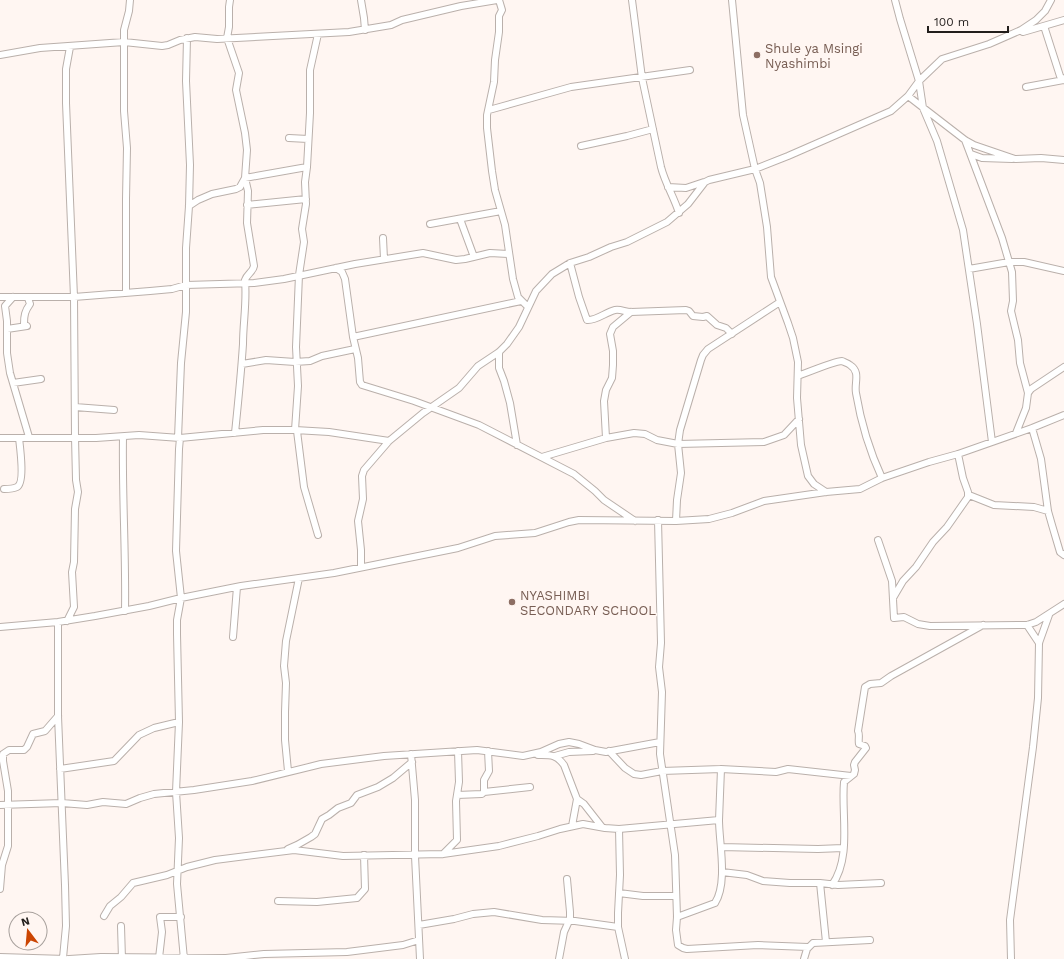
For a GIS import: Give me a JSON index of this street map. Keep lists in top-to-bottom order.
{
  "places": ["Shule ya Msingi Nyashimbi", "NYASHIMBI SECONDARY SCHOOL"],
  "scale_bar": "100 m",
  "north": "top"
}
